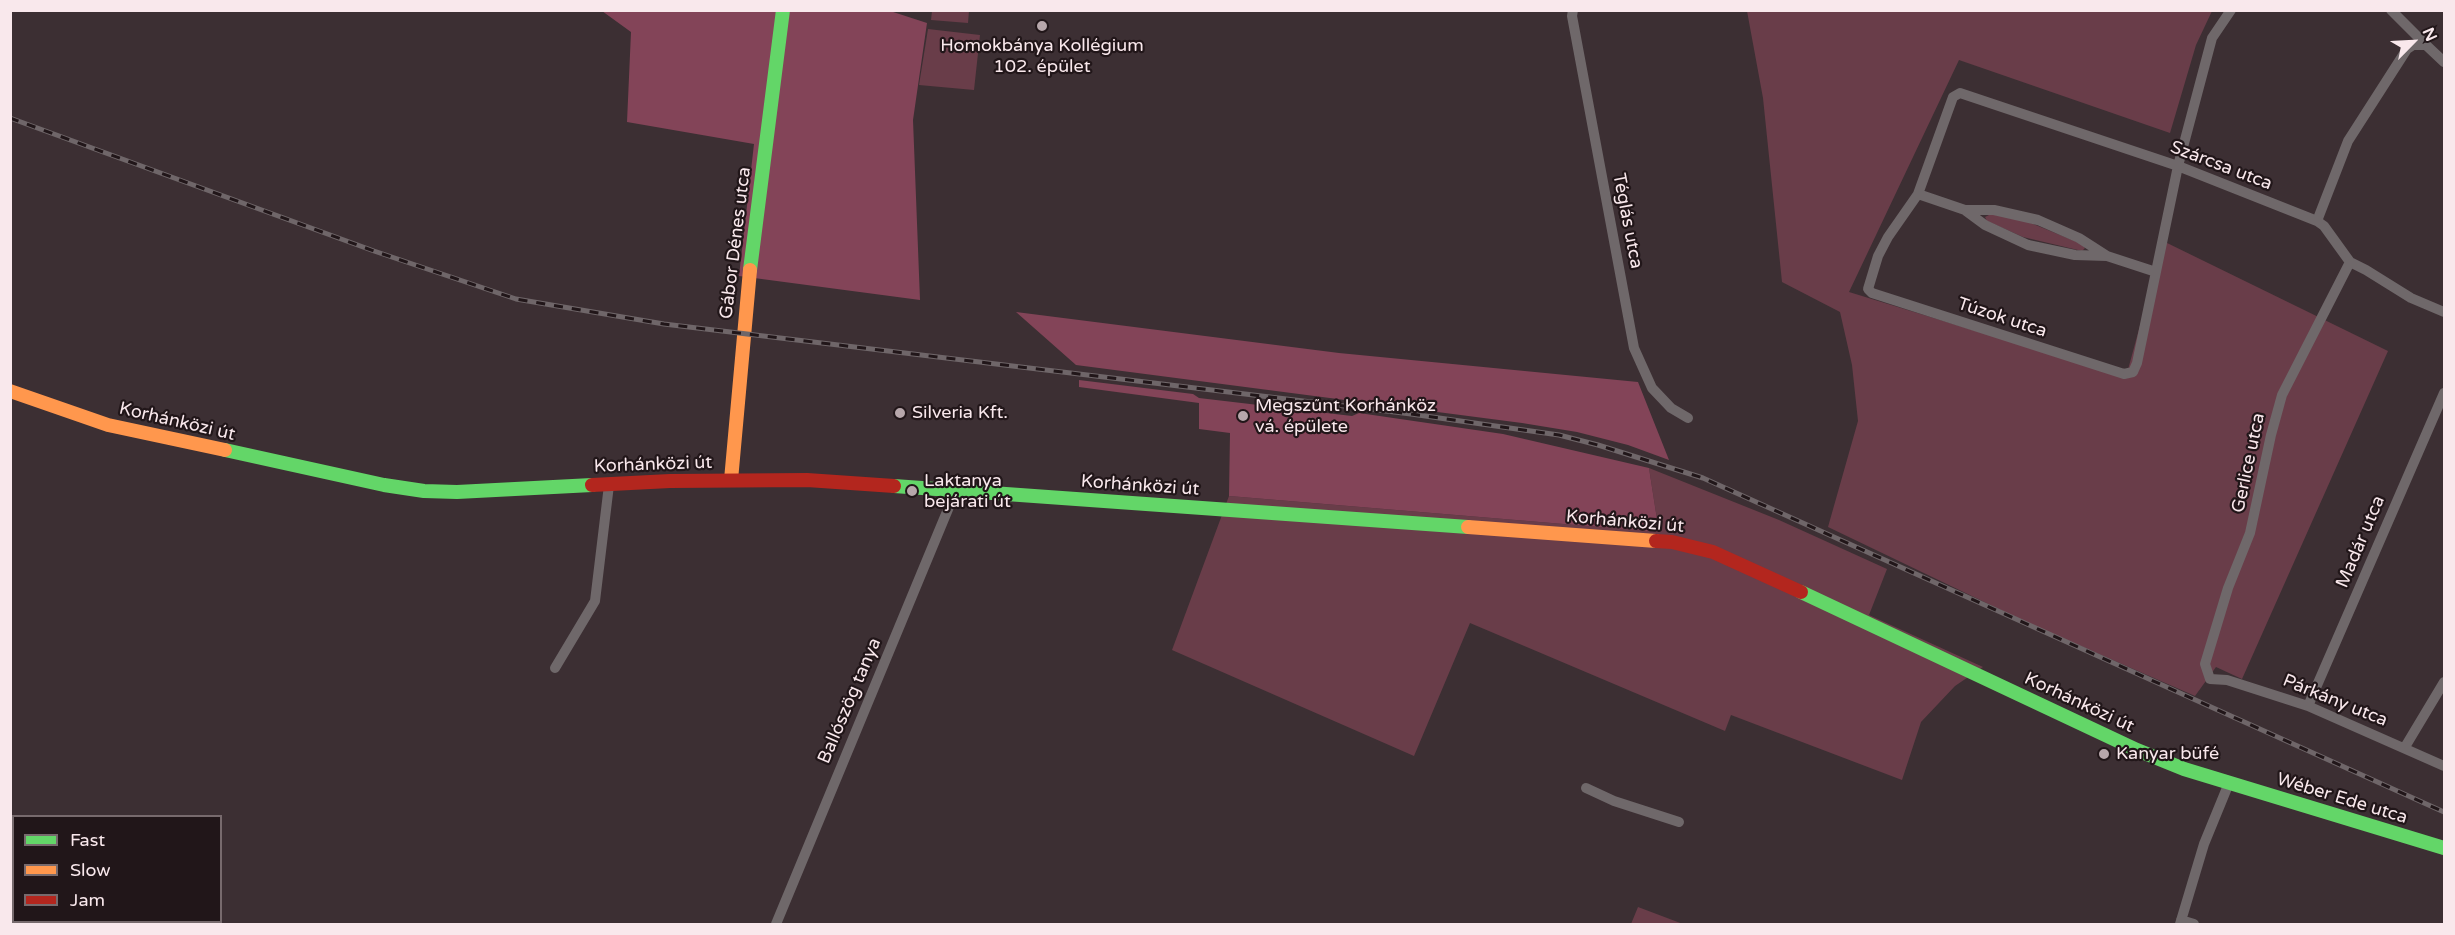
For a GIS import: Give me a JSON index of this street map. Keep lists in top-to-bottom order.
{
  "streets": {
    "street": [
      "Szárcsa utca",
      "Téglás utca",
      "Gábor Dénes utca",
      "Túzok utca",
      "Korhánközi út",
      "Gerlice utca",
      "Madár utca",
      "Ballószög tanya",
      "Párkány utca",
      "Wéber Ede utca"
    ]
  },
  "crossings": [
    ["Szárcsa utca", "Túzok utca"],
    ["Szárcsa utca", "Gerlice utca"],
    ["Gábor Dénes utca", "Korhánközi út"],
    ["Korhánközi út", "Ballószög tanya"],
    ["Korhánközi út", "Wéber Ede utca"],
    ["Gerlice utca", "Párkány utca"],
    ["Madár utca", "Párkány utca"]
  ],
  "places": [
    "Homokbánya Kollégium 102. épület",
    "Silveria Kft.",
    "Megszűnt Korhánköz vá. épülete",
    "Laktanya bejárati út",
    "Kanyar büfé"
  ],
  "legend": ["Fast", "Slow", "Jam"],
  "north": "top right"
}
